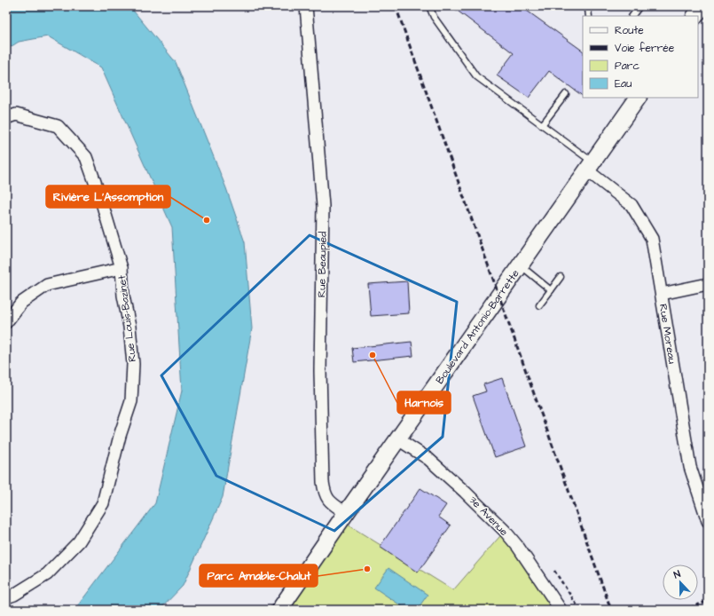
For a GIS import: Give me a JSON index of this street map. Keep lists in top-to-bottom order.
{
  "streets": {
    "street": [
      "Rue Beaupied",
      "Rue Louis-Bazinet",
      "Boulevard Antonio-Barrette",
      "Rue Moreau",
      "3e Avenue"
    ]
  },
  "crossings": [
    ["Rue Beaupied", "Boulevard Antonio-Barrette"],
    ["Boulevard Antonio-Barrette", "Rue Moreau"],
    ["Boulevard Antonio-Barrette", "3e Avenue"]
  ],
  "places": ["Rivière L'Assomption", "Harnois", "Parc Amable-Chalut"],
  "legend": [
    "Route",
    "Voie ferrée",
    "Parc",
    "Eau"
  ],
  "north": "top"
}
